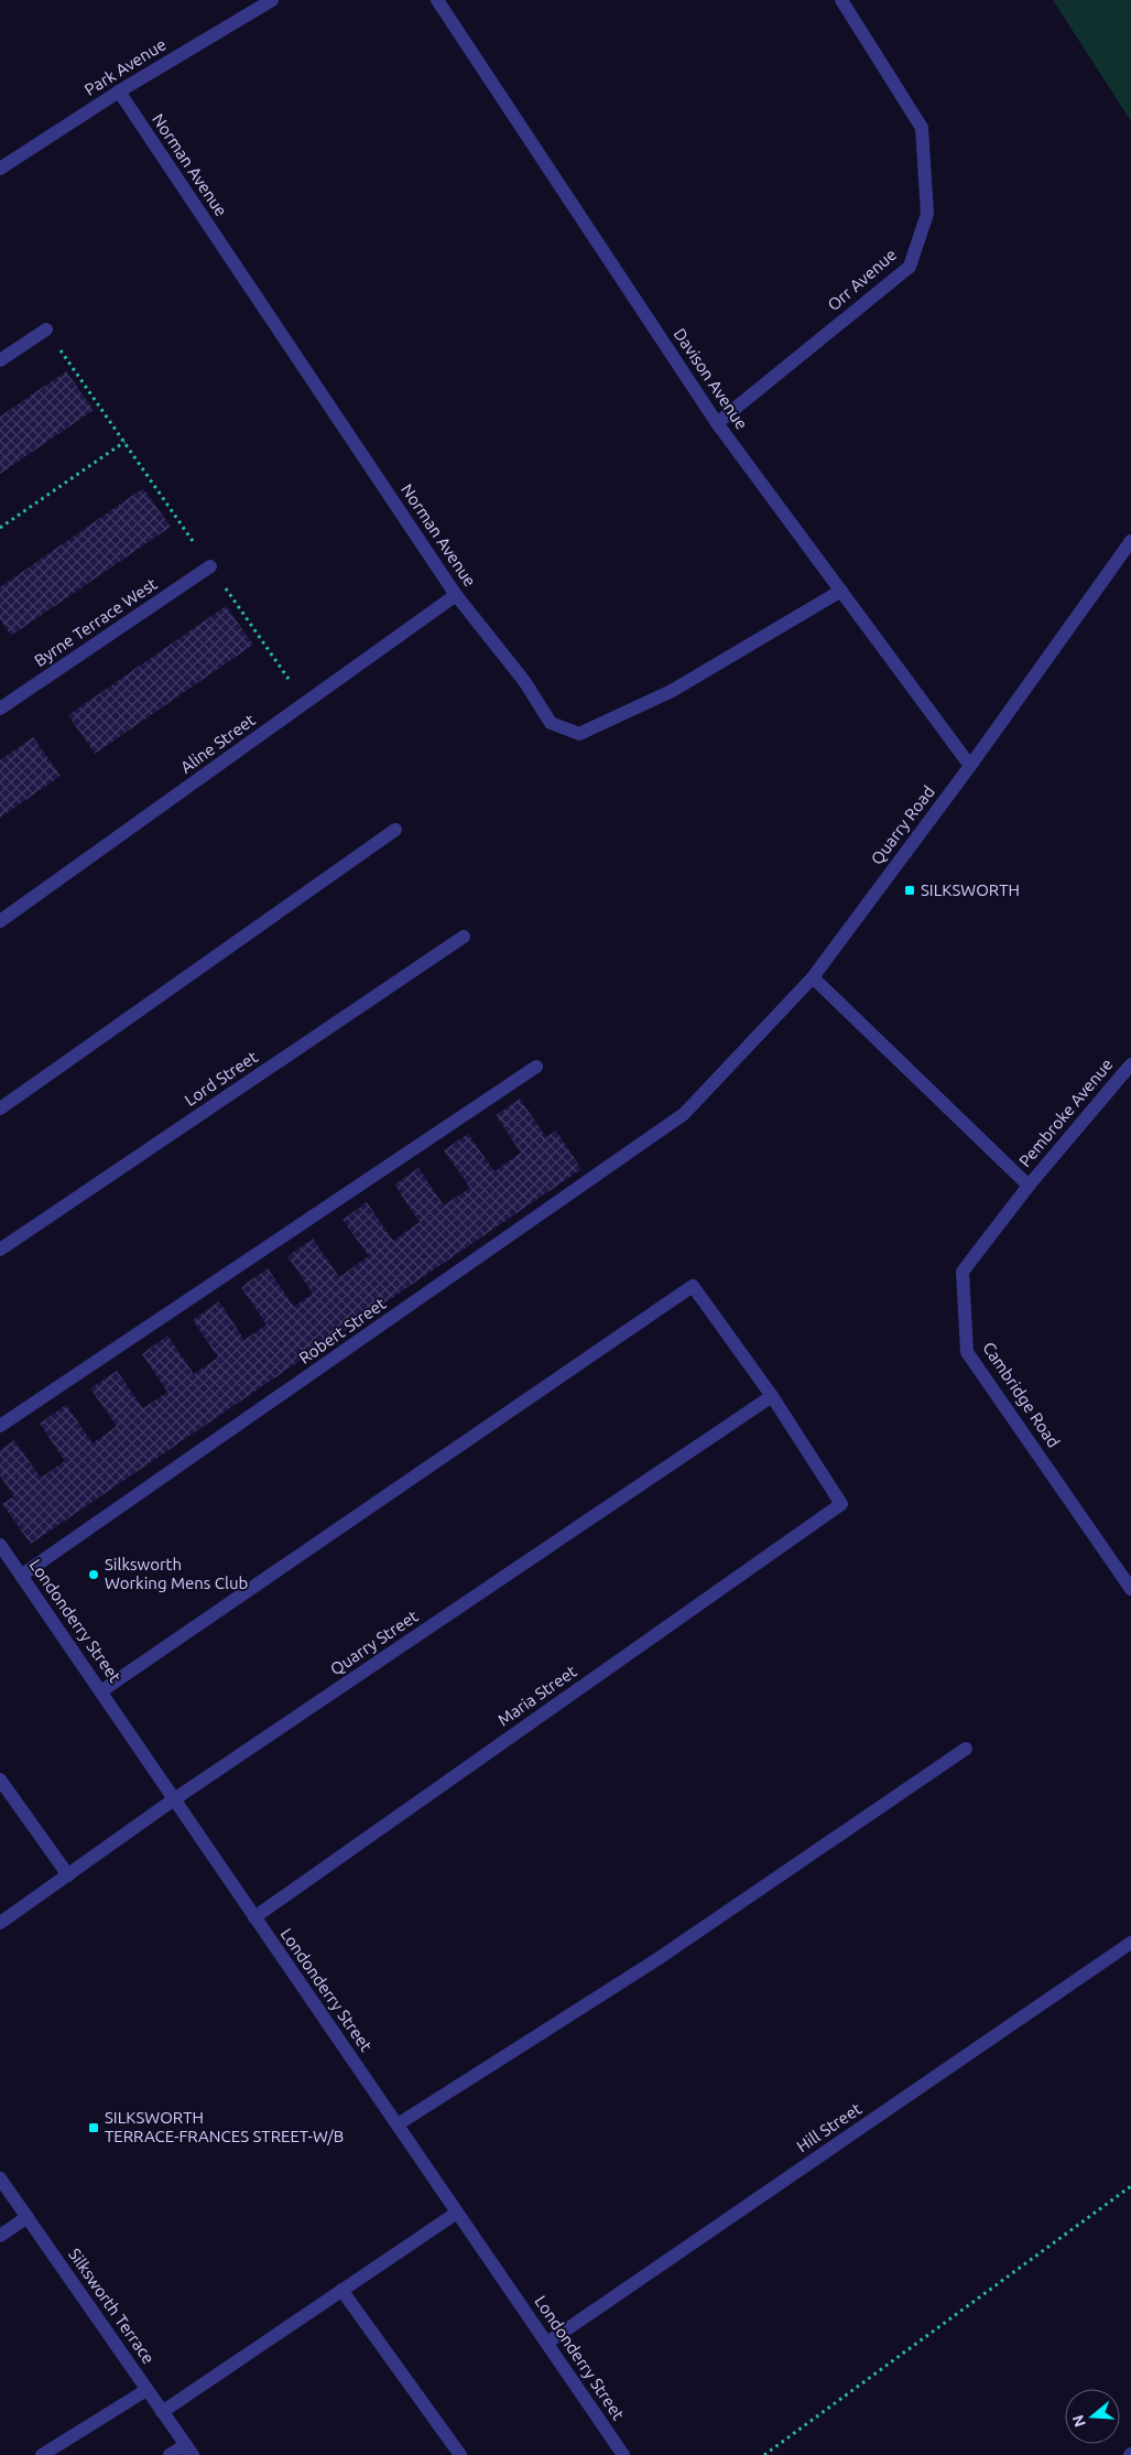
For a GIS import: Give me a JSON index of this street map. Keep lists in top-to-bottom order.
{
  "streets": {
    "street": [
      "Park Avenue",
      "Norman Avenue",
      "Orr Avenue",
      "Davison Avenue",
      "Byrne Terrace West",
      "Aline Street",
      "Quarry Road",
      "Lord Street",
      "Pembroke Avenue",
      "Robert Street",
      "Cambridge Road",
      "Londonderry Street",
      "Quarry Street",
      "Maria Street",
      "Hill Street",
      "Silksworth Terrace"
    ]
  },
  "crossings": [
    ["Park Avenue", "Norman Avenue"],
    ["Norman Avenue", "Davison Avenue"],
    ["Norman Avenue", "Aline Street"],
    ["Orr Avenue", "Davison Avenue"],
    ["Davison Avenue", "Quarry Road"],
    ["Quarry Road", "Robert Street"],
    ["Pembroke Avenue", "Cambridge Road"],
    ["Robert Street", "Londonderry Street"],
    ["Londonderry Street", "Quarry Street"],
    ["Londonderry Street", "Maria Street"],
    ["Londonderry Street", "Hill Street"],
    ["Quarry Street", "Maria Street"]
  ],
  "places": {
    "transit": ["SILKSWORTH", "SILKSWORTH TERRACE-FRANCES STREET-W/B"],
    "other": ["Silksworth Working Mens Club"]
  },
  "north": "left"
}
